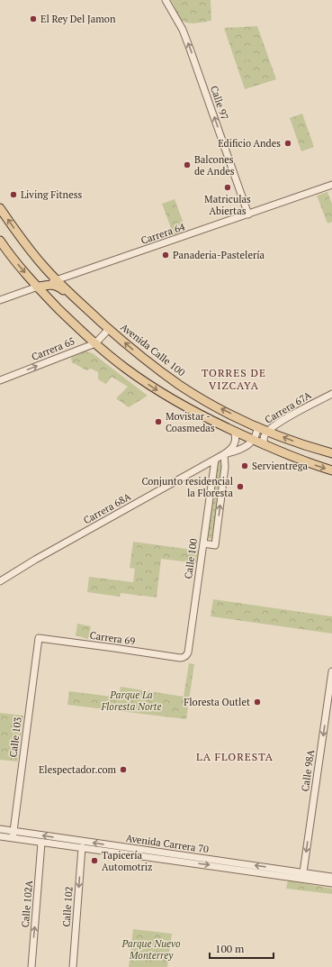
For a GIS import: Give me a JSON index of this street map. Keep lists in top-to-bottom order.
{
  "streets": {
    "main road": ["Avenida Calle 100"],
    "street": [
      "Calle 97",
      "Carrera 64",
      "Carrera 65",
      "Carrera 67A",
      "Carrera 68A",
      "Calle 100",
      "Carrera 69",
      "Calle 103",
      "Calle 98A",
      "Avenida Carrera 70",
      "Calle 102A",
      "Calle 102"
    ]
  },
  "crossings": [
    ["Calle 97", "Carrera 64"],
    ["Carrera 64", "Avenida Calle 100"],
    ["Carrera 65", "Avenida Calle 100"],
    ["Avenida Calle 100", "Carrera 67A"],
    ["Carrera 68A", "Calle 100"],
    ["Calle 100", "Carrera 69"],
    ["Carrera 69", "Calle 103"],
    ["Calle 103", "Avenida Carrera 70"],
    ["Calle 98A", "Avenida Carrera 70"],
    ["Avenida Carrera 70", "Calle 102A"],
    ["Avenida Carrera 70", "Calle 102"]
  ],
  "one_way": [
    "Calle 97",
    "Carrera 65",
    "Calle 98A",
    "Calle 102A",
    "Calle 102"
  ],
  "districts": ["TORRES DE VIZCAYA", "LA FLORESTA"],
  "parks": ["Parque La Floresta Norte", "Parque Nuevo Monterrey"],
  "places": [
    "El Rey Del Jamon",
    "Edificio Andes",
    "Balcones de Andes",
    "Matriculas Abiertas",
    "Living Fitness",
    "Panaderia-Pastelería",
    "Movistar - Coasmedas",
    "Servientrega",
    "Conjunto residencial la Floresta",
    "Floresta Outlet",
    "Elespectador.com",
    "Tapicería Automotriz"
  ],
  "scale_bar": "100 m"
}
